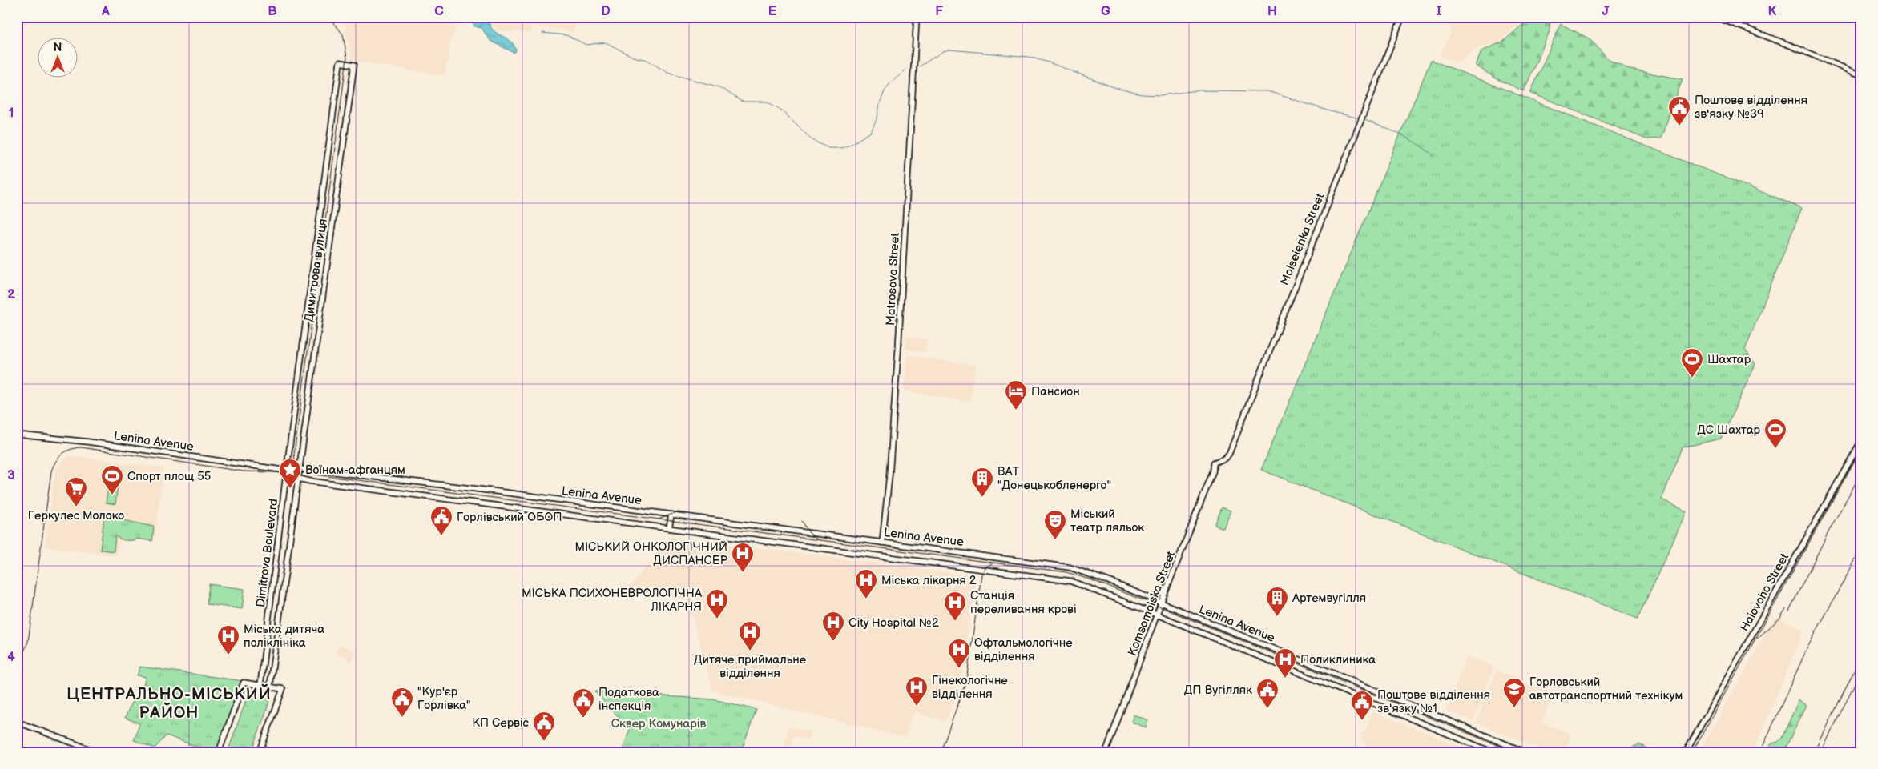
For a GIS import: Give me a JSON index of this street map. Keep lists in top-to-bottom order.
{
  "streets": {
    "street": [
      "Димитрова вулиця",
      "Matrosova Street",
      "Lenina Avenue",
      "Dimitrova Boulevard",
      "Haiovoho Street",
      "Komsomolska Street"
    ]
  },
  "crossings": [
    ["Димитрова вулиця", "Lenina Avenue"],
    ["Димитрова вулиця", "Dimitrova Boulevard"],
    ["Matrosova Street", "Lenina Avenue"],
    ["Lenina Avenue", "Dimitrova Boulevard"],
    ["Lenina Avenue", "Komsomolska Street"]
  ],
  "districts": ["ЦЕНТРАЛЬНО-МІСЬКИЙ РАЙОН"],
  "parks": ["Сквер Комунарів"],
  "places": {
    "public building": [
      "Поштове відділення зв'язку №39",
      "Горлівський ОБОП",
      "ДП Вугілляк",
      "\"Кур'єр Горлівка\"",
      "Податкова інспекція",
      "Поштове відділення зв'язку №1",
      "КП Сервіс"
    ],
    "sports": ["Шахтар", "ДС Шахтар", "Спорт площ 55"],
    "hotel": ["Пансион"],
    "place": ["Воїнам-афганцям"],
    "building": ["ВАТ \"Донецькобленерго\"", "Артемвугілля"],
    "supermarket": ["Геркулес Молоко"],
    "theatre": ["Міський театр ляльок"],
    "hospital": [
      "МІСЬКИЙ ОНКОЛОГІЧНИЙ ДИСПАНСЕР",
      "Міська лікарня 2",
      "МІСЬКА ПСИХОНЕВРОЛОГІЧНА ЛІКАРНЯ",
      "Станція переливання крові",
      "City Hospital №2",
      "Дитяче приймальне відділення",
      "Міська дитяча поліклініка",
      "Офтальмологічне відділення",
      "Поликлиника",
      "Гінекологічне відділення"
    ],
    "school or university": ["Горловський автотранспортний технікум"]
  },
  "north": "top",
  "grid": {
    "columns": [
      "A",
      "B",
      "C",
      "D",
      "E",
      "F",
      "G",
      "H",
      "I",
      "J",
      "K"
    ],
    "rows": [
      "1",
      "2",
      "3",
      "4"
    ]
  }
}
